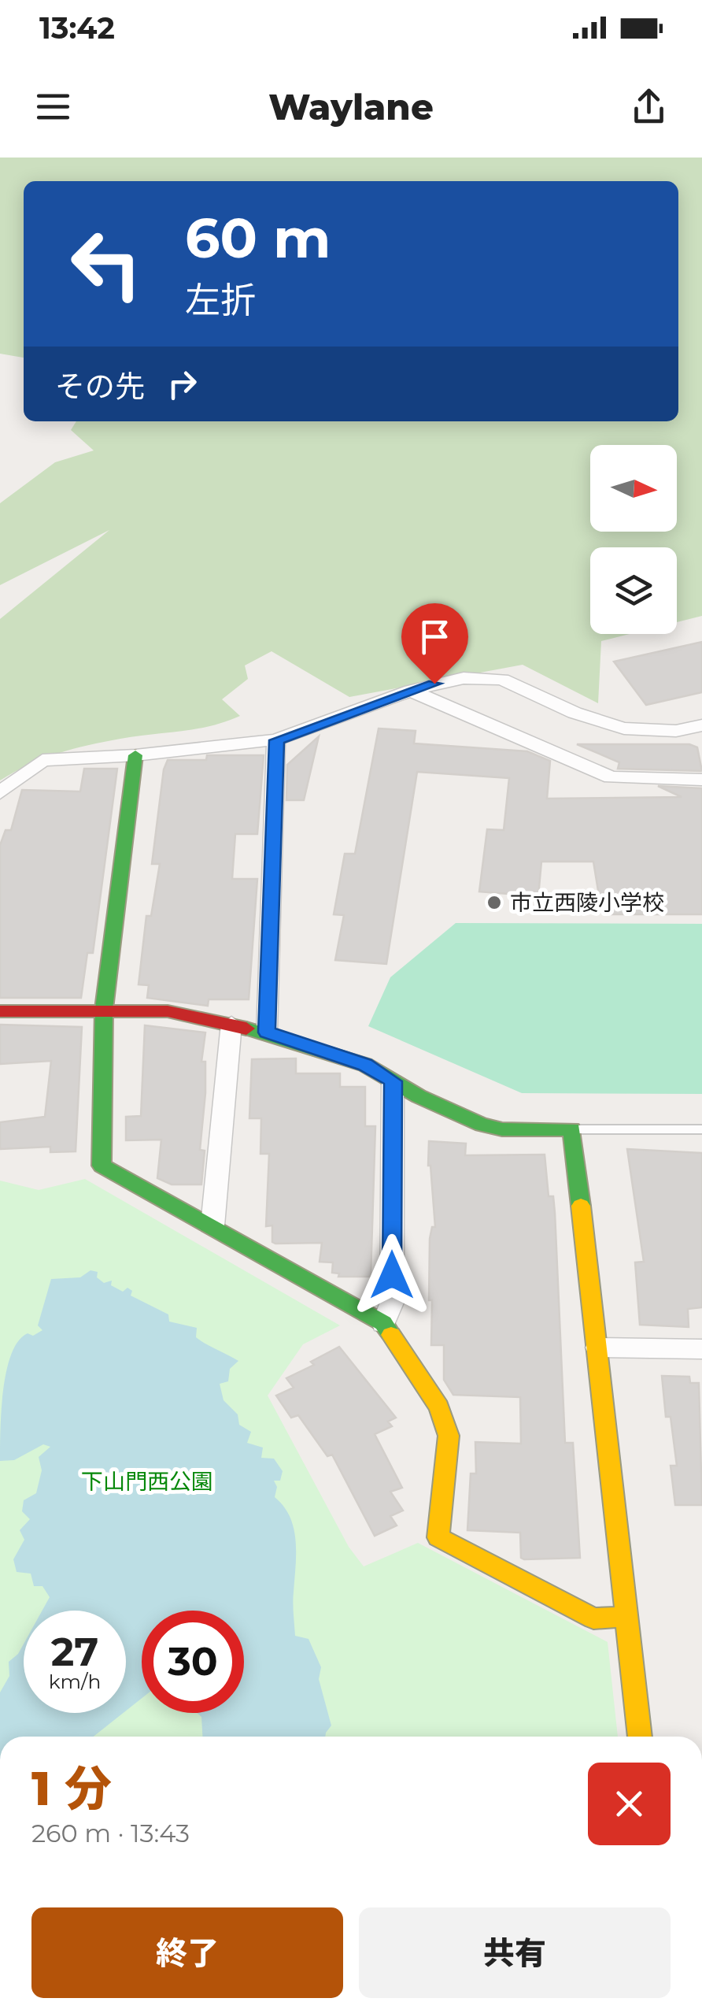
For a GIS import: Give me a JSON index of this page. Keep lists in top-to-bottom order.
{
  "parks": ["下山門西公園"],
  "places": ["市立西陵小学校"],
  "north": "right",
  "page": {
    "status": "13:42",
    "header": "Waylane",
    "turn": ["60 m", "左折"],
    "then": "その先",
    "speed": "27 km/h",
    "limit": "30",
    "heading": ["1 分", "260 m · 13:43"],
    "buttons": ["終了", "共有"]
  }
}
